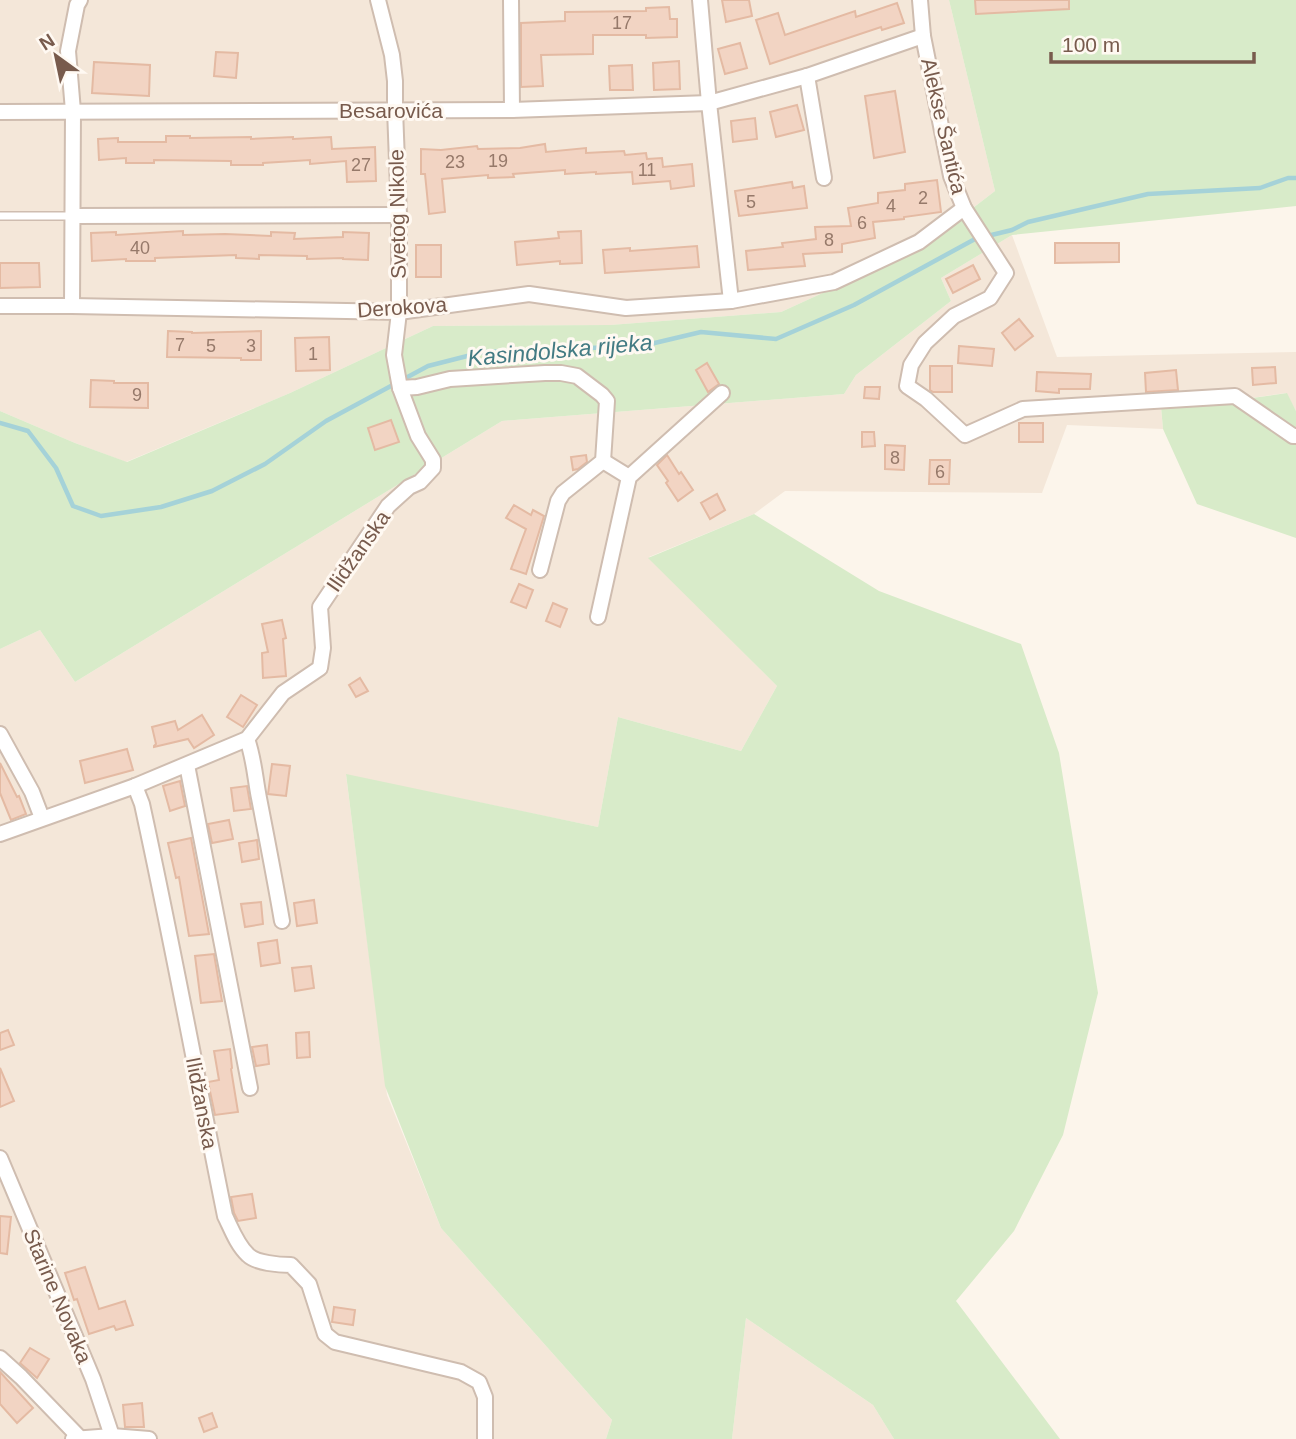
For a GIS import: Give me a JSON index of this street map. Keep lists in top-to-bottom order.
{
  "streets": {
    "street": [
      "Besarovića",
      "Alekse Šantića",
      "Svetog Nikole",
      "Derokova",
      "Ilidžanska",
      "Starine Novaka"
    ]
  },
  "crossings": [
    ["Besarovića", "Alekse Šantića"],
    ["Besarovića", "Svetog Nikole"],
    ["Alekse Šantića", "Derokova"],
    ["Svetog Nikole", "Derokova"],
    ["Svetog Nikole", "Ilidžanska"]
  ],
  "water": ["Kasindolska rijeka"],
  "house_numbers": [
    "17",
    "19",
    "23",
    "27",
    "11",
    "2",
    "5",
    "4",
    "6",
    "8",
    "40",
    "7",
    "5",
    "3",
    "1",
    "9",
    "8",
    "6"
  ],
  "scale_bar": "100 m",
  "north": "top left"
}
